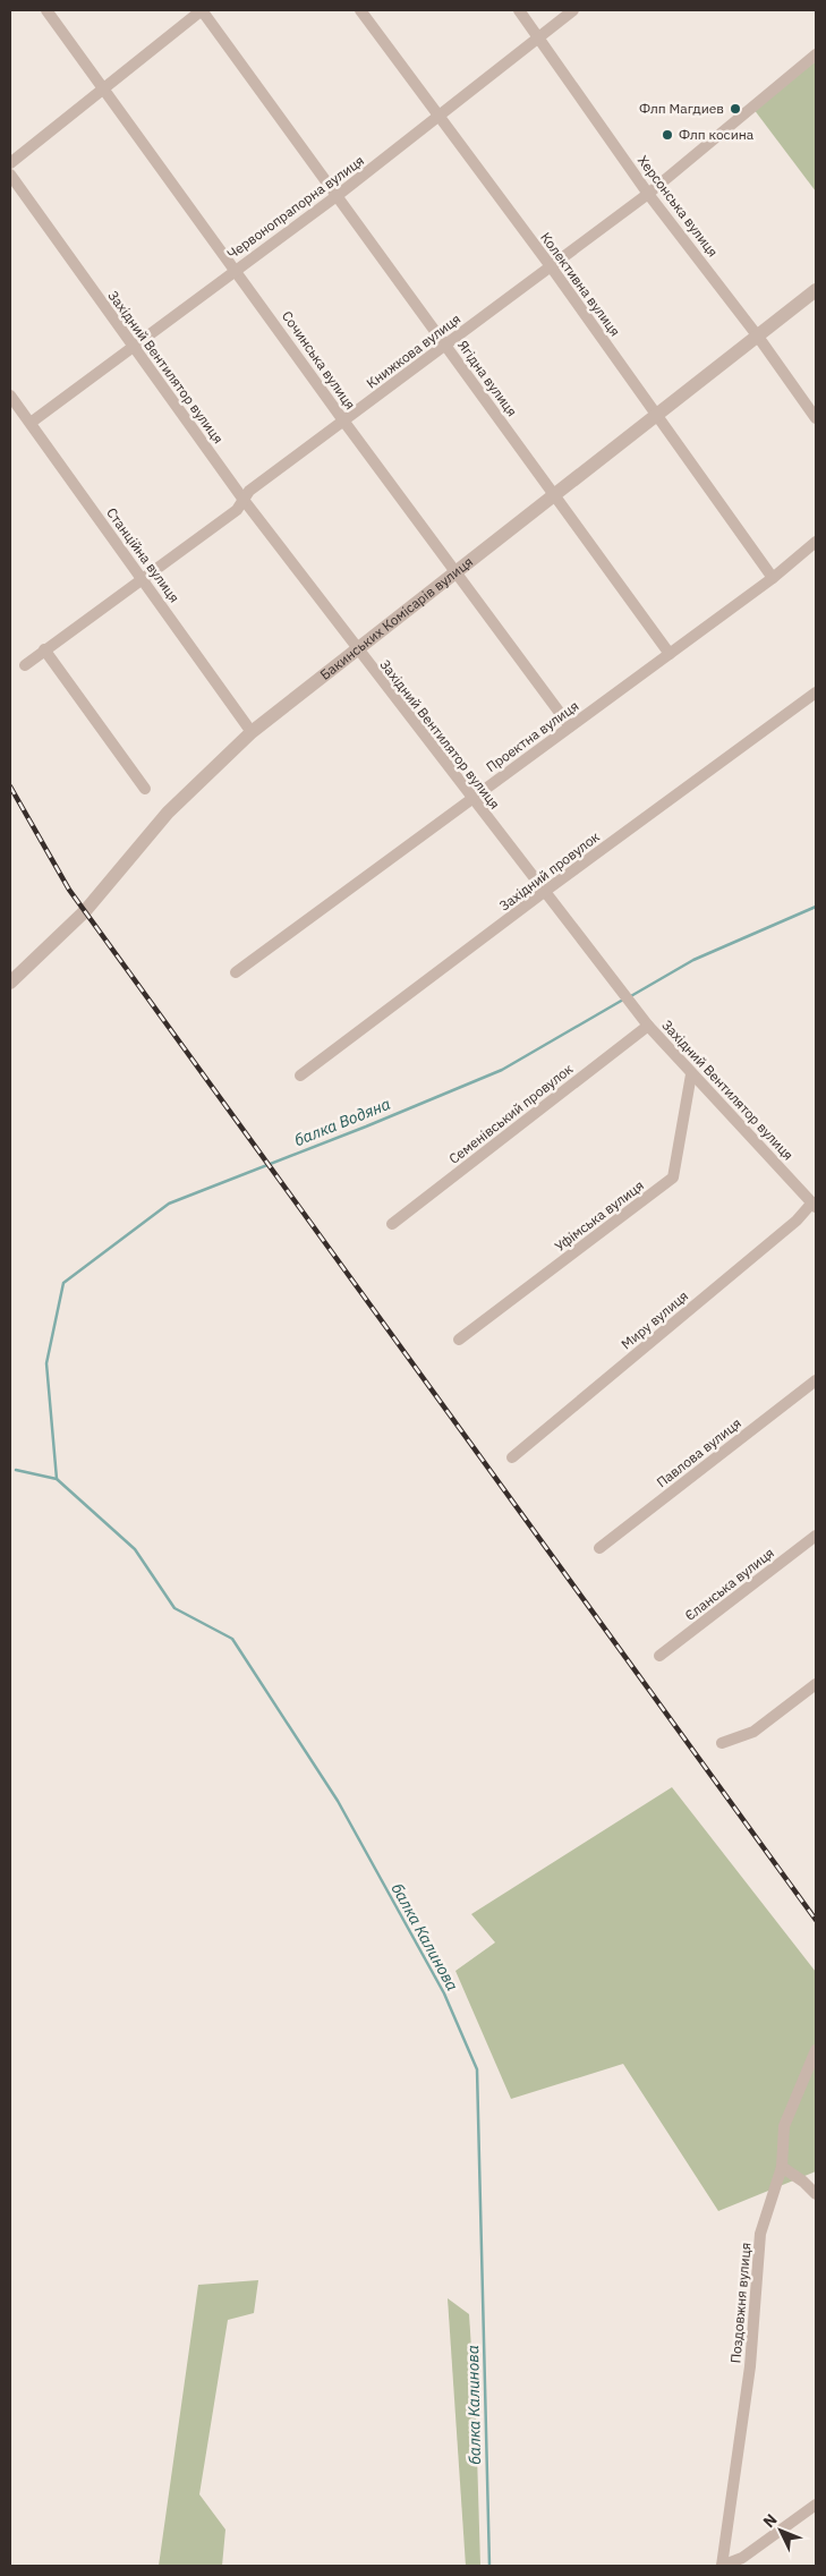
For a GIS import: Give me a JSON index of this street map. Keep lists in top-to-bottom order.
{
  "streets": {
    "street": [
      "Херсонська вулиця",
      "Червонопрапорна вулиця",
      "Колективна вулиця",
      "Книжкова вулиця",
      "Сочинська вулиця",
      "Західний Вентилятор вулиця",
      "Ягідна вулиця",
      "Станційна вулиця",
      "Бакинських Комісарів вулиця",
      "Проектна вулиця",
      "Західний провулок",
      "Семенівський провулок",
      "Уфімська вулиця",
      "Миру вулиця",
      "Павлова вулиця",
      "Єланська вулиця",
      "Поздовжня вулиця"
    ]
  },
  "crossings": [
    ["Херсонська вулиця", "Червонопрапорна вулиця"],
    ["Херсонська вулиця", "Книжкова вулиця"],
    ["Херсонська вулиця", "Бакинських Комісарів вулиця"],
    ["Червонопрапорна вулиця", "Колективна вулиця"],
    ["Червонопрапорна вулиця", "Сочинська вулиця"],
    ["Червонопрапорна вулиця", "Західний Вентилятор вулиця"],
    ["Червонопрапорна вулиця", "Ягідна вулиця"],
    ["Червонопрапорна вулиця", "Станційна вулиця"],
    ["Колективна вулиця", "Книжкова вулиця"],
    ["Колективна вулиця", "Бакинських Комісарів вулиця"],
    ["Колективна вулиця", "Проектна вулиця"],
    ["Книжкова вулиця", "Сочинська вулиця"],
    ["Книжкова вулиця", "Західний Вентилятор вулиця"],
    ["Книжкова вулиця", "Ягідна вулиця"],
    ["Книжкова вулиця", "Станційна вулиця"],
    ["Сочинська вулиця", "Бакинських Комісарів вулиця"],
    ["Сочинська вулиця", "Проектна вулиця"],
    ["Західний Вентилятор вулиця", "Бакинських Комісарів вулиця"],
    ["Західний Вентилятор вулиця", "Проектна вулиця"],
    ["Західний Вентилятор вулиця", "Західний провулок"],
    ["Західний Вентилятор вулиця", "Семенівський провулок"],
    ["Західний Вентилятор вулиця", "Уфімська вулиця"],
    ["Західний Вентилятор вулиця", "Миру вулиця"],
    ["Ягідна вулиця", "Бакинських Комісарів вулиця"],
    ["Ягідна вулиця", "Проектна вулиця"],
    ["Станційна вулиця", "Бакинських Комісарів вулиця"]
  ],
  "water": ["балка Водяна", "балка Калинова"],
  "places": ["Флп Магдиев", "Флп косина"],
  "north": "top left"
}
